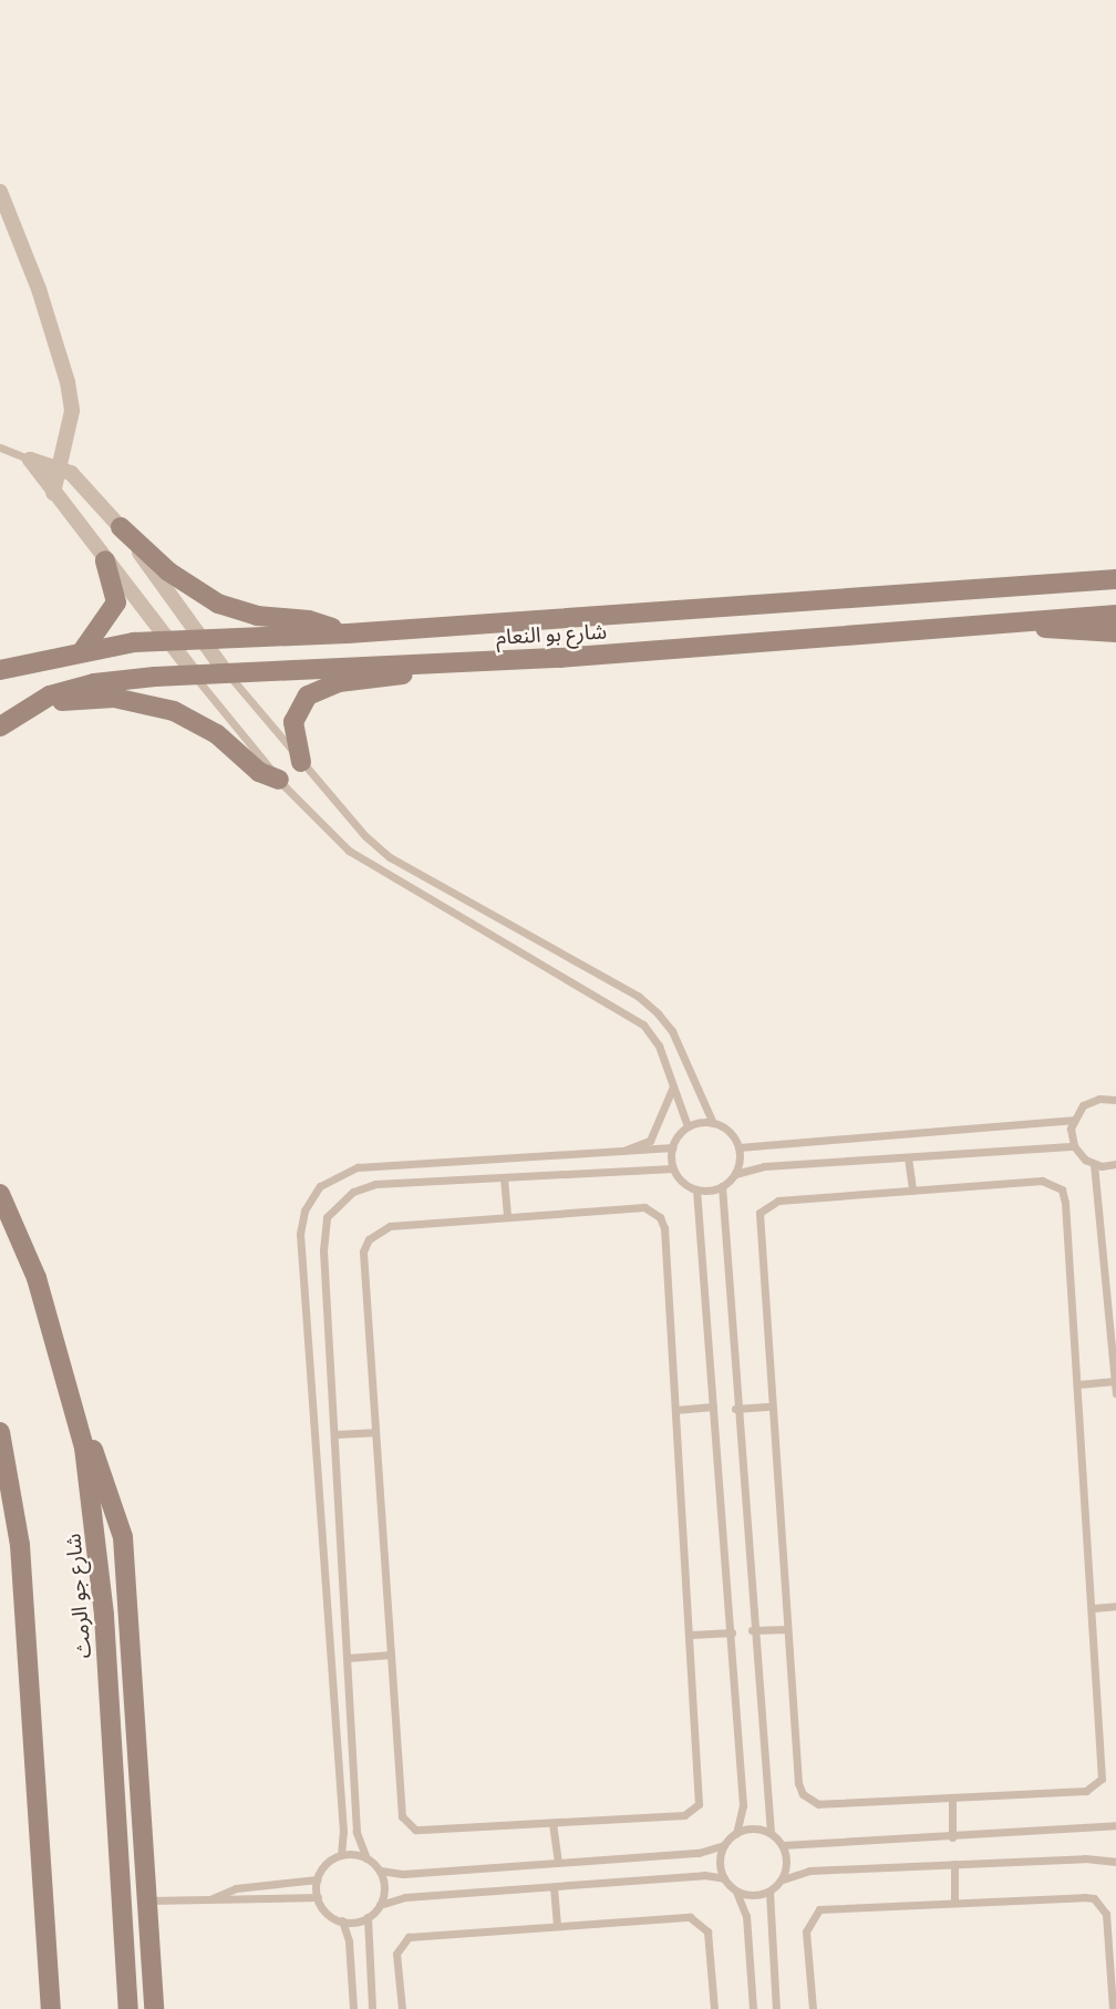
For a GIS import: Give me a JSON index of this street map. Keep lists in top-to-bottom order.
{
  "streets": {
    "street": ["شارع بو النعام", "شارع جو الرمث"]
  }
}
